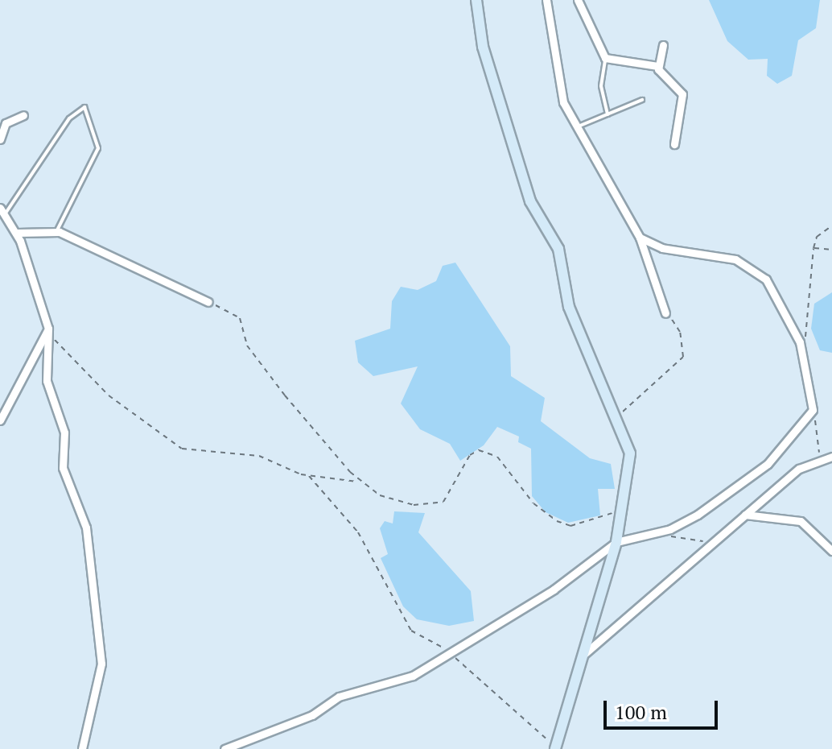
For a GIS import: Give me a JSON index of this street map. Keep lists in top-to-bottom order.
{
  "scale_bar": "100 m"
}
